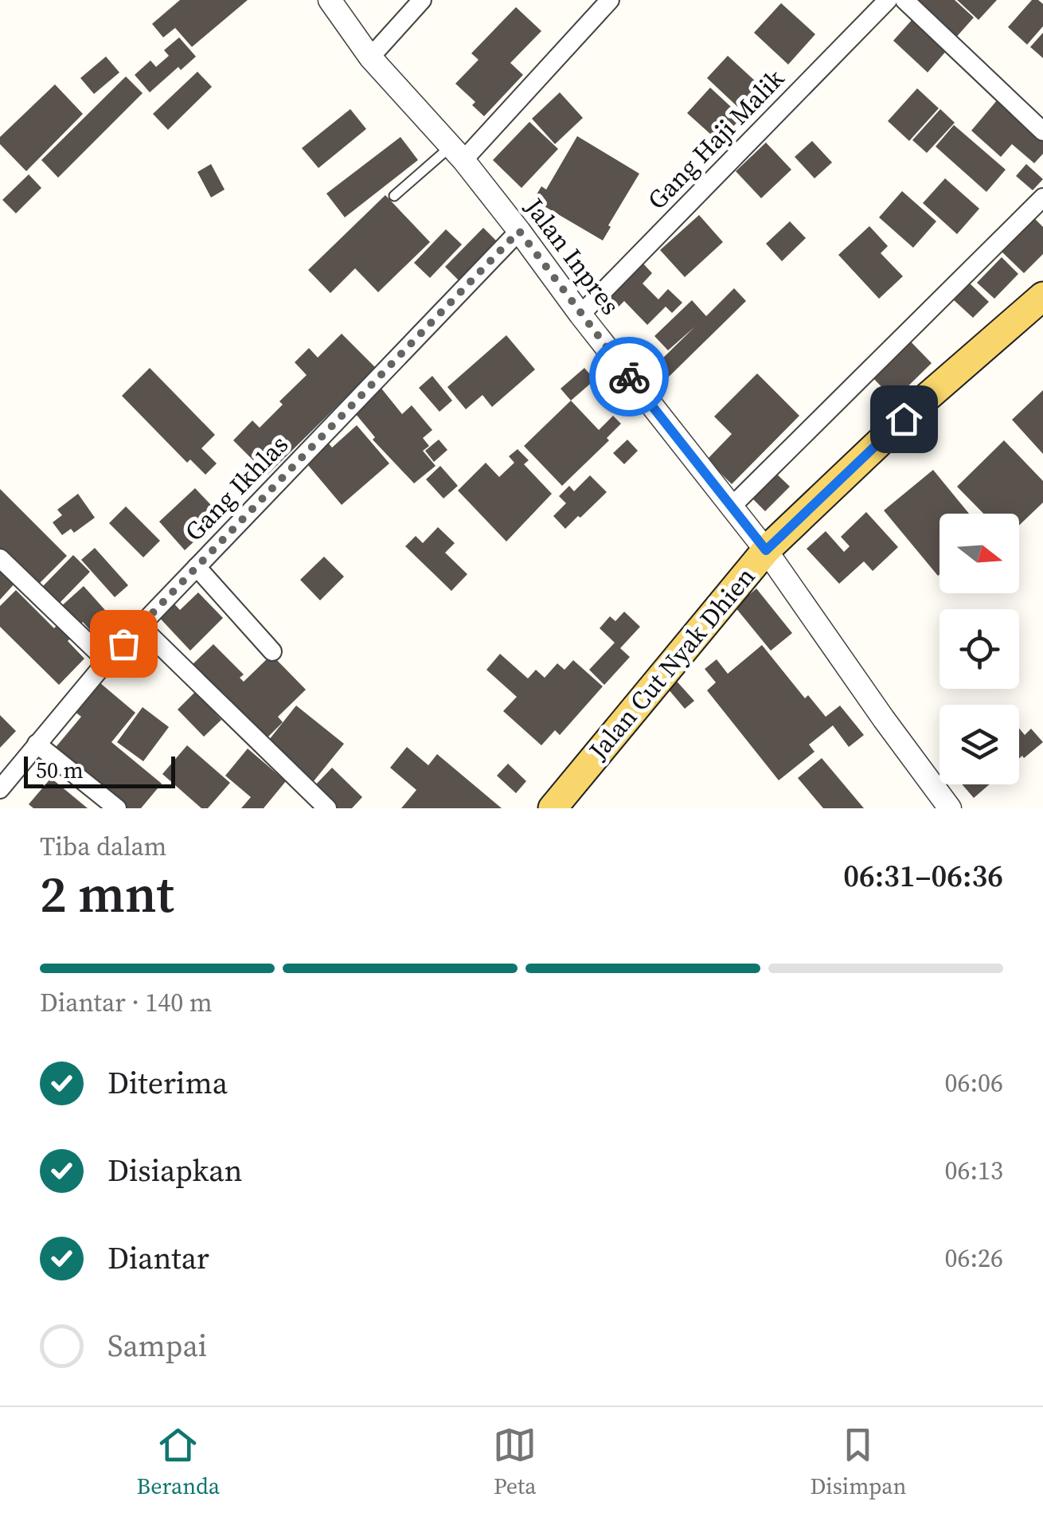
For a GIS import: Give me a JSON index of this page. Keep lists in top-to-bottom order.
{
  "streets": {
    "main road": ["Jalan Cut Nyak Dhien"],
    "street": ["Gang Haji Malik", "Jalan Inpres", "Gang Ikhlas"]
  },
  "crossings": [
    ["Gang Haji Malik", "Jalan Inpres"],
    ["Jalan Inpres", "Gang Ikhlas"],
    ["Jalan Inpres", "Jalan Cut Nyak Dhien"]
  ],
  "scale_bar": "50 m",
  "north": "right",
  "page": {
    "scale": "50 m",
    "heading": ["2 mnt", "Tiba dalam", "06:31–06:36"],
    "bar": "Diantar · 140 m",
    "list": [
      ["Diterima", "06:06"],
      ["Disiapkan", "06:13"],
      ["Diantar", "06:26"],
      "Sampai"
    ],
    "tabs": ["Beranda", "Peta", "Disimpan"]
  }
}
